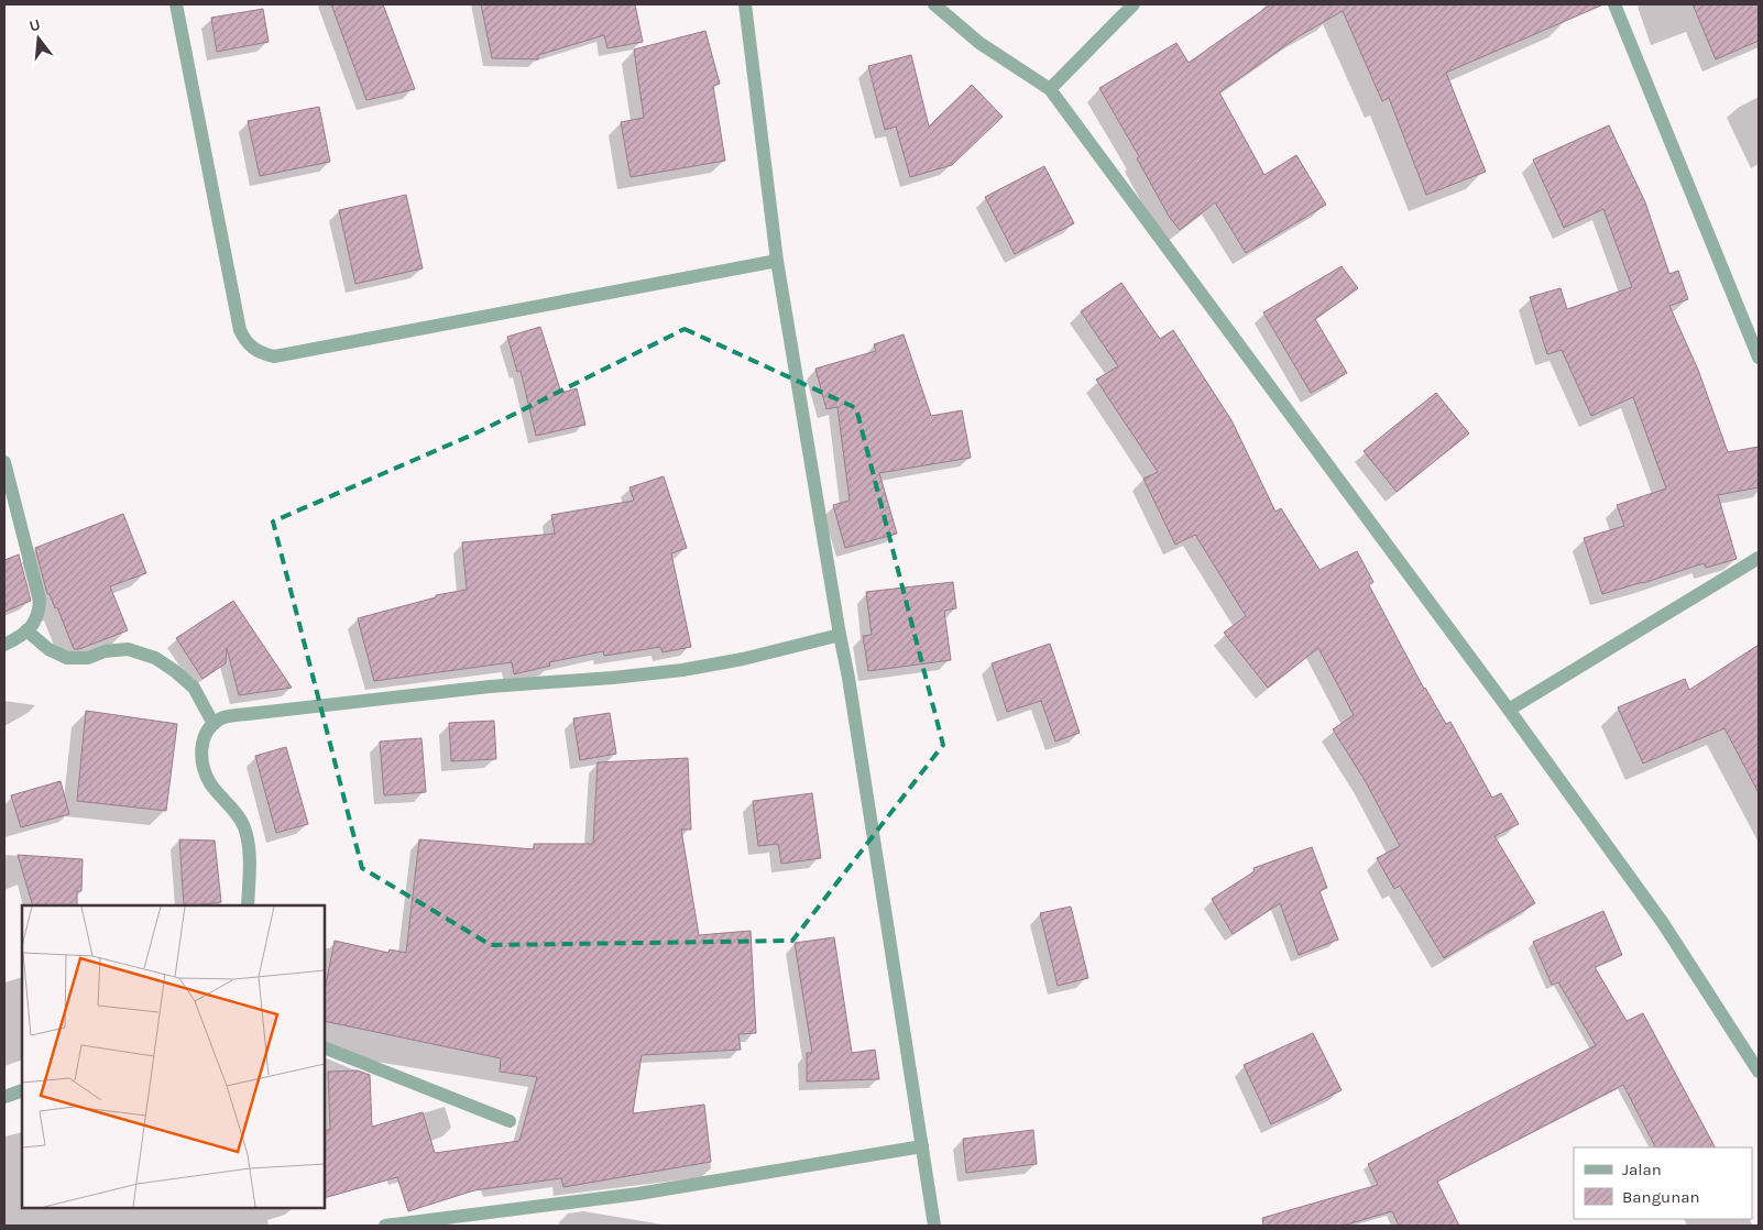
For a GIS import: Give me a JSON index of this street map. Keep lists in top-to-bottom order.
{
  "legend": ["Jalan", "Bangunan"],
  "north": "top"
}
